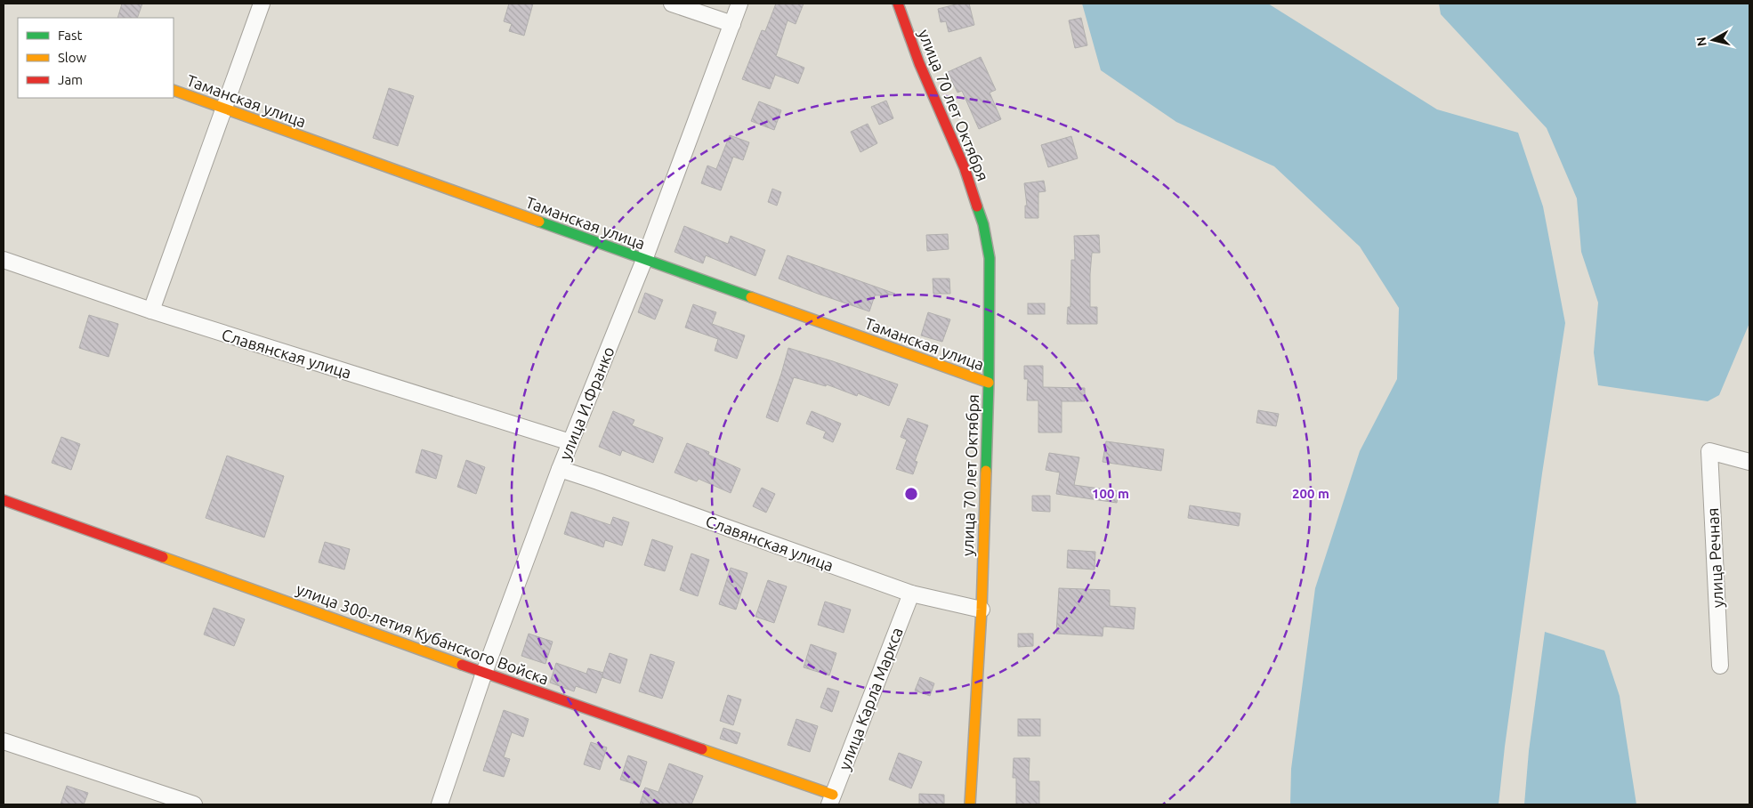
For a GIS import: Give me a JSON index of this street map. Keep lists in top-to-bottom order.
{
  "streets": {
    "street": [
      "Таманская улица",
      "улица 70 лет Октября",
      "Славянская улица",
      "улица И.Франко",
      "улица Речная",
      "улица 300-летия Кубанского Войска",
      "улица Карла Маркса"
    ]
  },
  "crossings": [
    ["Таманская улица", "улица 70 лет Октября"],
    ["Таманская улица", "улица И.Франко"],
    ["улица 70 лет Октября", "Славянская улица"],
    ["Славянская улица", "улица И.Франко"],
    ["Славянская улица", "улица Карла Маркса"],
    ["улица И.Франко", "улица 300-летия Кубанского Войска"],
    ["улица 300-летия Кубанского Войска", "улица Карла Маркса"]
  ],
  "legend": ["Fast", "Slow", "Jam"],
  "north": "left",
  "rings": ["100 m", "200 m"]
}
